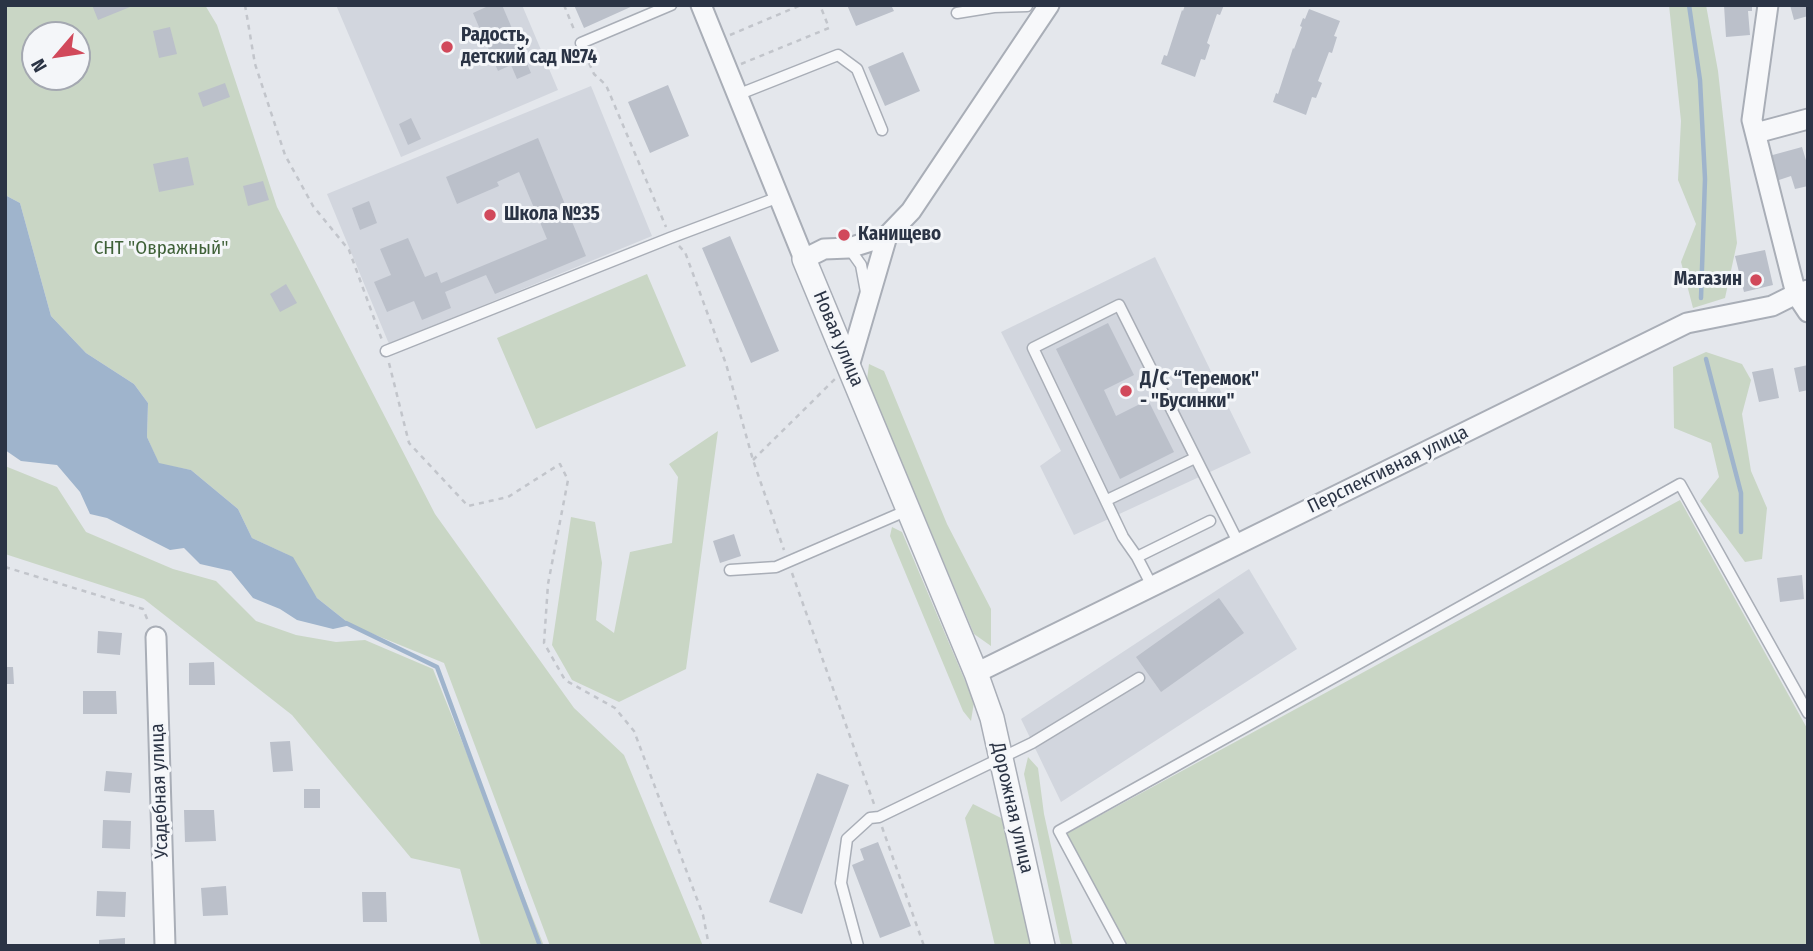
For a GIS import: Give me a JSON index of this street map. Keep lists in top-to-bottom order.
{
  "streets": {
    "street": [
      "Новая улица",
      "Перспективная улица",
      "Усадебная улица",
      "Дорожная улица"
    ]
  },
  "crossings": [
    ["Новая улица", "Перспективная улица"],
    ["Новая улица", "Дорожная улица"],
    ["Перспективная улица", "Дорожная улица"]
  ],
  "parks": ["СНТ \"Овражный\""],
  "places": [
    "Радость, детский сад №74",
    "Школа №35",
    "Канищево",
    "Магазин",
    "Д/С “Теремок\" - \"Бусинки\""
  ],
  "north": "bottom left"
}
